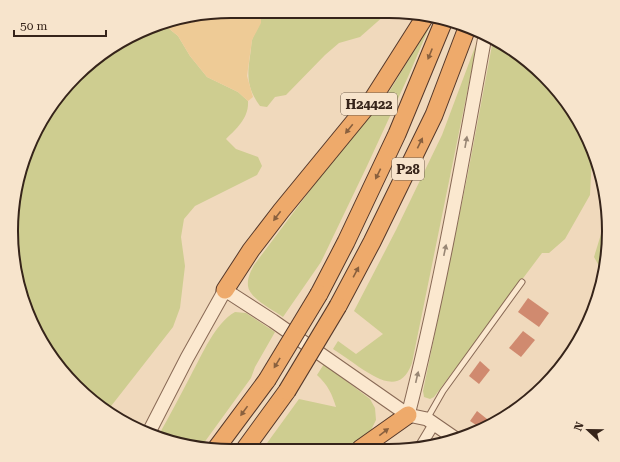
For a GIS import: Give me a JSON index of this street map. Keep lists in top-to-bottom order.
{
  "streets": {
    "highway": ["Н24422", "Р28"]
  },
  "scale_bar": "50 m",
  "north": "left"
}
